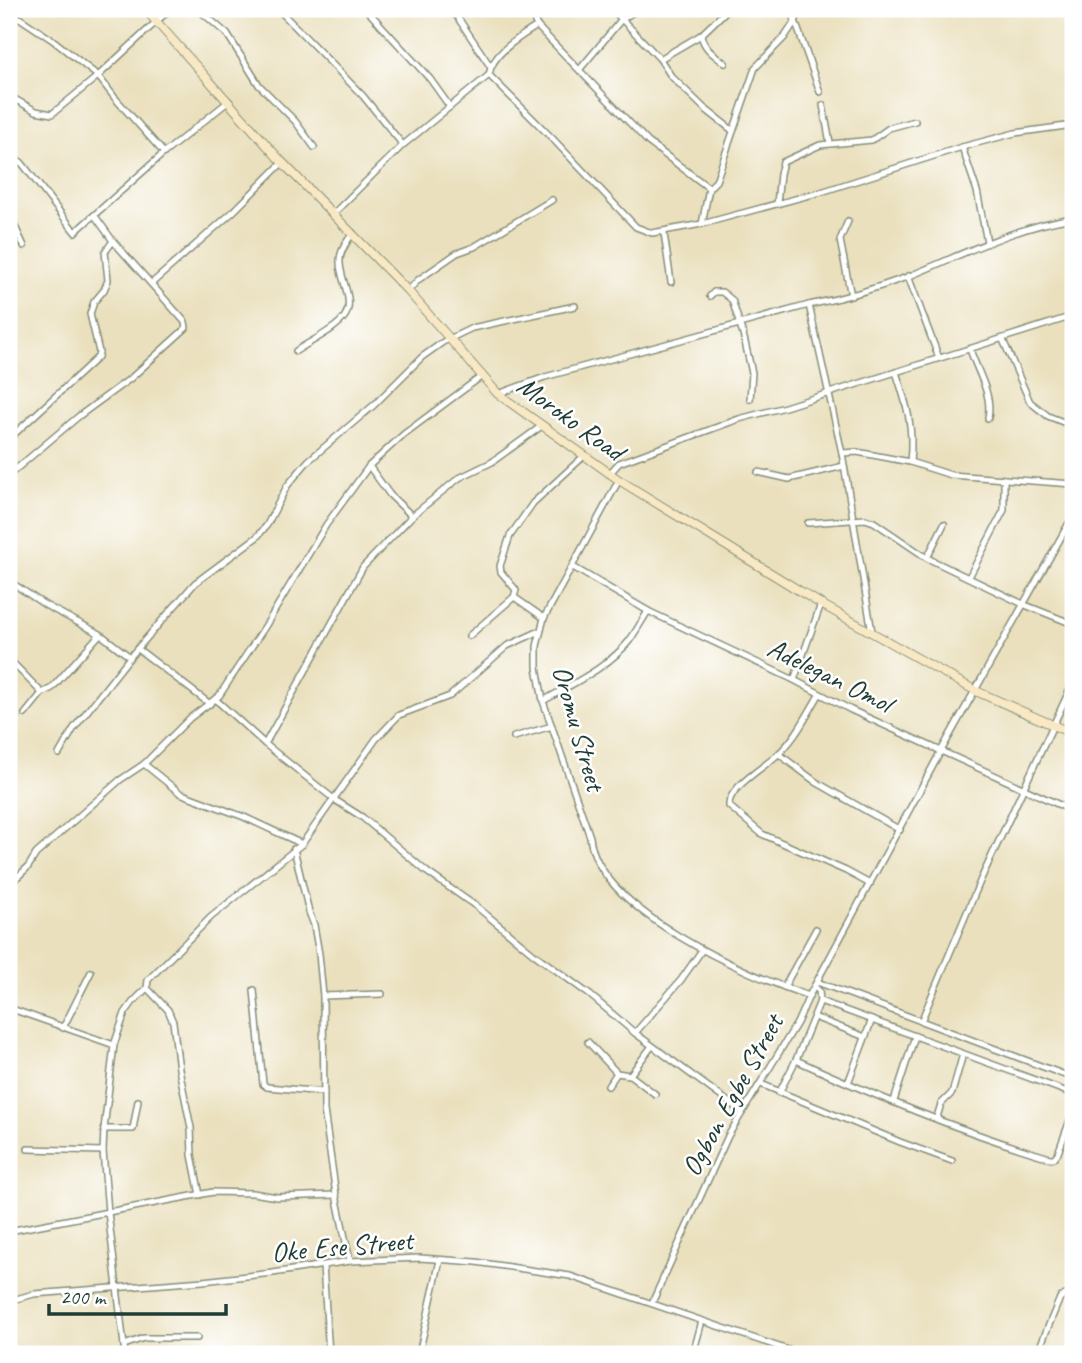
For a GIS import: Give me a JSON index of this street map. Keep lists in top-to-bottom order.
{
  "streets": {
    "street": [
      "Moroko Road",
      "Adelegan Omol",
      "Oromu Street",
      "Ogbon Egbe Street",
      "Oke Ese Street"
    ]
  },
  "crossings": [
    ["Moroko Road", "Oromu Street"],
    ["Adelegan Omol", "Oromu Street"],
    ["Ogbon Egbe Street", "Oke Ese Street"]
  ],
  "scale_bar": "200 m"
}
